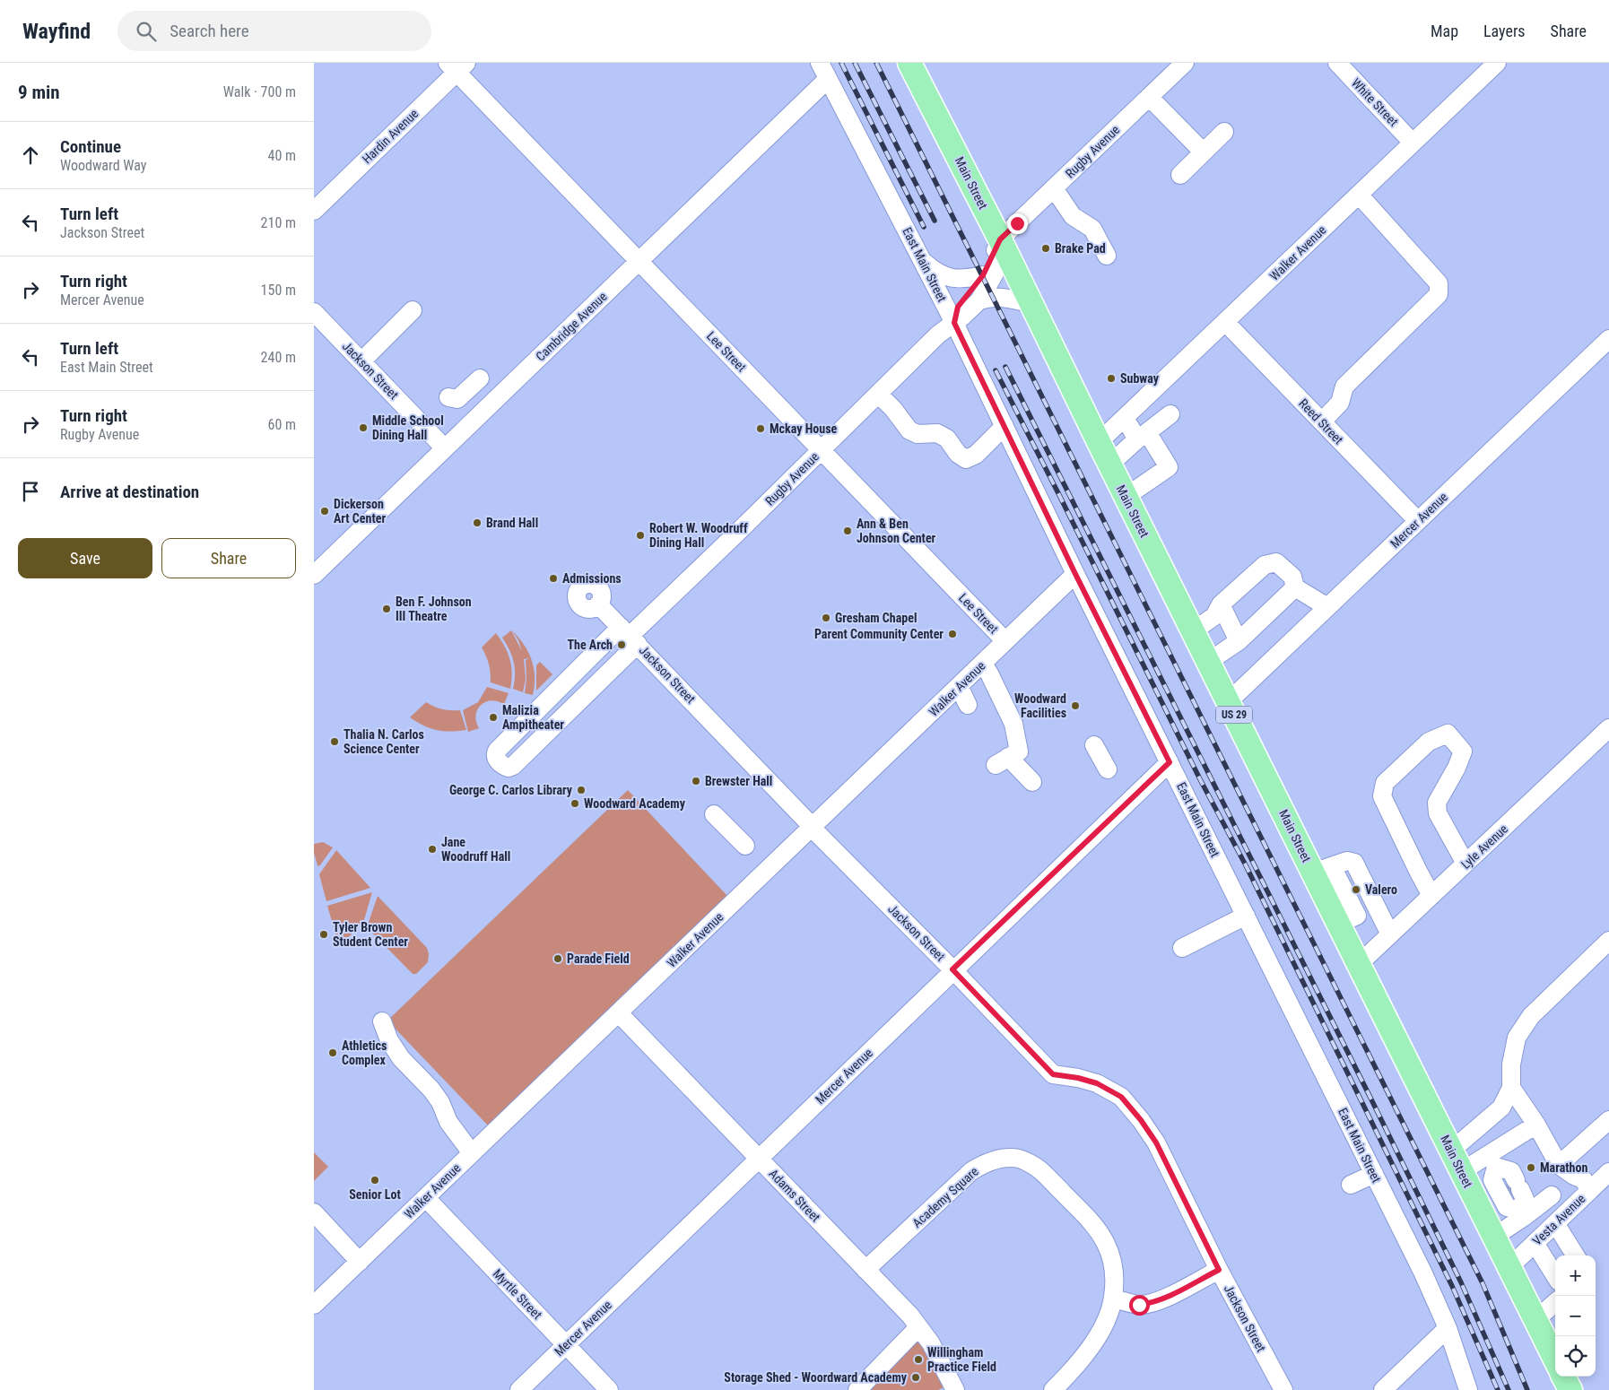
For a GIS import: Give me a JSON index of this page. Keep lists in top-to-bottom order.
{
  "streets": {
    "main road": ["Main Street", "US 29"],
    "street": [
      "White Street",
      "Hardin Avenue",
      "Rugby Avenue",
      "Walker Avenue",
      "East Main Street",
      "Cambridge Avenue",
      "Lee Street",
      "Jackson Street",
      "Reed Street",
      "Mercer Avenue",
      "Lyle Avenue",
      "Adams Street",
      "Academy Square",
      "Vesta Avenue",
      "Myrtle Street"
    ]
  },
  "crossings": [
    ["White Street", "Walker Avenue"],
    ["Hardin Avenue", "Lee Street"],
    ["Rugby Avenue", "Main Street"],
    ["Rugby Avenue", "East Main Street"],
    ["Rugby Avenue", "Lee Street"],
    ["Rugby Avenue", "Jackson Street"],
    ["Main Street", "Walker Avenue"],
    ["Main Street", "Mercer Avenue"],
    ["Main Street", "Lyle Avenue"],
    ["Main Street", "Vesta Avenue"],
    ["Walker Avenue", "East Main Street"],
    ["Walker Avenue", "Lee Street"],
    ["Walker Avenue", "Jackson Street"],
    ["Walker Avenue", "Reed Street"],
    ["Walker Avenue", "Adams Street"],
    ["Walker Avenue", "Myrtle Street"],
    ["East Main Street", "Cambridge Avenue"],
    ["East Main Street", "Mercer Avenue"],
    ["Cambridge Avenue", "Lee Street"],
    ["Cambridge Avenue", "Jackson Street"],
    ["Jackson Street", "Mercer Avenue"],
    ["Reed Street", "Mercer Avenue"],
    ["Mercer Avenue", "Adams Street"],
    ["Mercer Avenue", "Myrtle Street"],
    ["Adams Street", "Academy Square"]
  ],
  "places": [
    "Brake Pad",
    "Subway",
    "Middle School Dining Hall",
    "Mckay House",
    "Dickerson Art Center",
    "Brand Hall",
    "Ann & Ben Johnson Center",
    "Robert W. Woodruff Dining Hall",
    "Admissions",
    "Ben F. Johnson III Theatre",
    "Gresham Chapel",
    "Parent Community Center",
    "The Arch",
    "Woodward Facilities",
    "Malizia Ampitheater",
    "Thalia N. Carlos Science Center",
    "Brewster Hall",
    "George C. Carlos Library",
    "Woodward Academy",
    "Jane Woodruff Hall",
    "Valero",
    "Tyler Brown Student Center",
    "Parade Field",
    "Athletics Complex",
    "Marathon",
    "Senior Lot",
    "Willingham Practice Field",
    "Storage Shed - Woordward Academy"
  ],
  "page": {
    "header": "Wayfind",
    "search": "Search here",
    "nav": ["Map", "Layers", "Share"],
    "heading": ["9 min", "Walk · 700 m"],
    "list": [
      ["Continue", "Woodward Way", "40 m"],
      ["Turn left", "Jackson Street", "210 m"],
      ["Turn right", "Mercer Avenue", "150 m"],
      ["Turn left", "East Main Street", "240 m"],
      ["Turn right", "Rugby Avenue", "60 m"],
      "Arrive at destination"
    ],
    "buttons": ["Save", "Share"],
    "map_buttons": ["+", "−"]
  }
}
